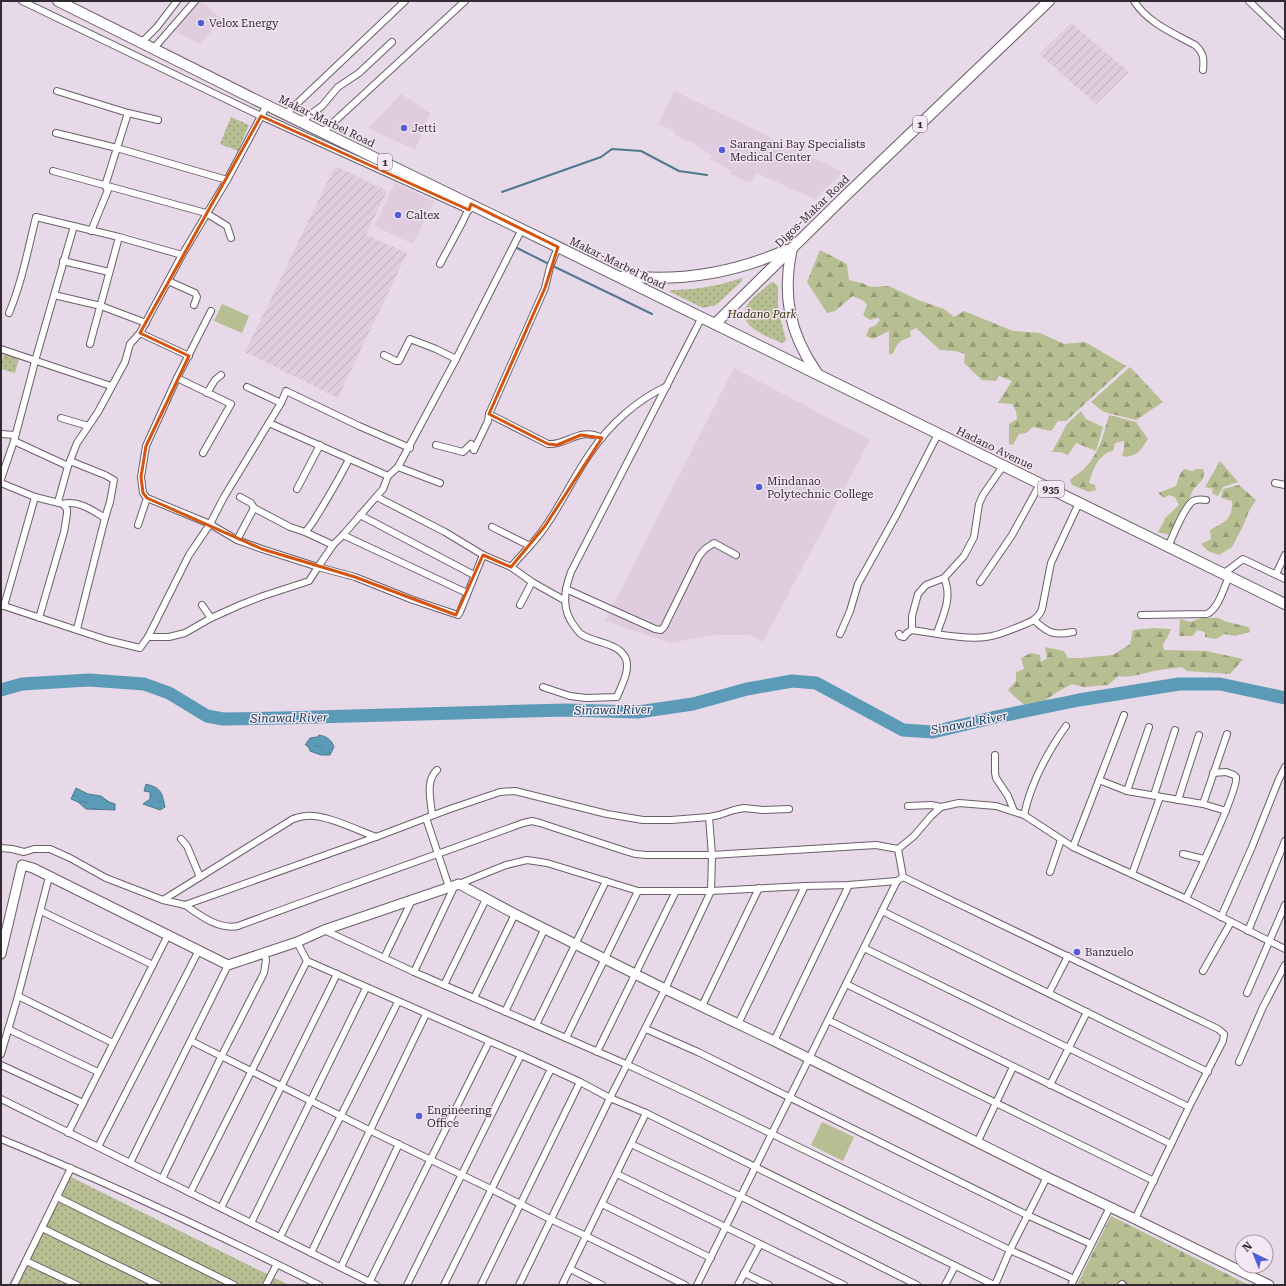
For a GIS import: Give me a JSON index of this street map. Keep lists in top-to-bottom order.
{
  "streets": {
    "main road": [
      "Makar-Marbel Road",
      "1",
      "Digos-Makar Road",
      "Hadano Avenue",
      "935"
    ]
  },
  "crossings": [
    ["Makar-Marbel Road", "Digos-Makar Road"],
    ["Makar-Marbel Road", "Hadano Avenue"],
    ["Digos-Makar Road", "Hadano Avenue"]
  ],
  "water": ["Sinawal River"],
  "parks": ["Hadano Park"],
  "places": [
    "Velox Energy",
    "Jetti",
    "Sarangani Bay Specialists Medical Center",
    "Caltex",
    "Mindanao Polytechnic College",
    "Banzuelo",
    "Engineering Office"
  ],
  "north": "top left"
}
